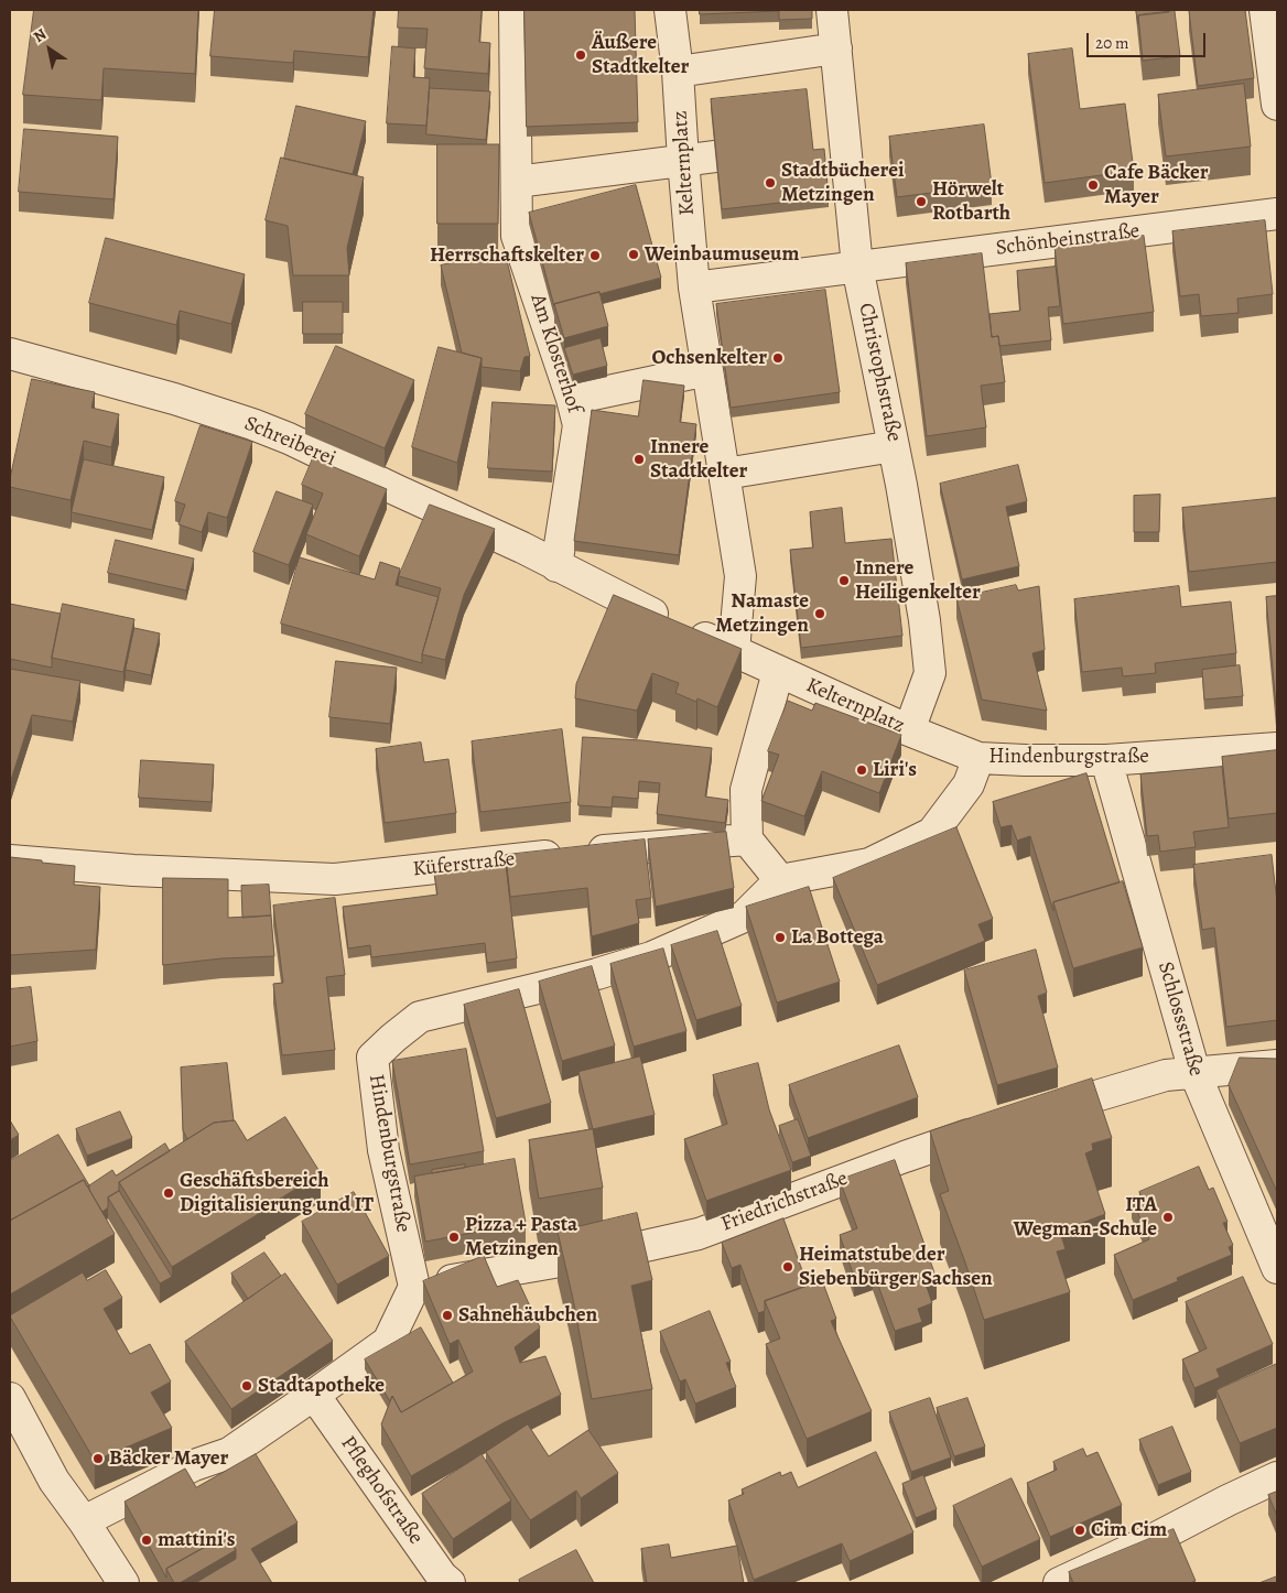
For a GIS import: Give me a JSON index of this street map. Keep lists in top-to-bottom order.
{
  "streets": {
    "street": [
      "Kelternplatz",
      "Schönbeinstraße",
      "Am Klosterhof",
      "Christophstraße",
      "Schreiberei",
      "Hindenburgstraße",
      "Küferstraße",
      "Schlossstraße",
      "Friedrichstraße",
      "Pfleghofstraße"
    ]
  },
  "crossings": [
    ["Kelternplatz", "Am Klosterhof"],
    ["Kelternplatz", "Christophstraße"],
    ["Kelternplatz", "Schreiberei"],
    ["Kelternplatz", "Hindenburgstraße"],
    ["Schönbeinstraße", "Christophstraße"],
    ["Am Klosterhof", "Schreiberei"],
    ["Hindenburgstraße", "Schlossstraße"],
    ["Hindenburgstraße", "Friedrichstraße"]
  ],
  "places": [
    "Äußere Stadtkelter",
    "Stadtbücherei Metzingen",
    "Cafe Bäcker Mayer",
    "Hörwelt Rotbarth",
    "Weinbaumuseum",
    "Herrschaftskelter",
    "Ochsenkelter",
    "Innere Stadtkelter",
    "Innere Heiligenkelter",
    "Namaste Metzingen",
    "Liri's",
    "La Bottega",
    "Geschäftsbereich Digitalisierung und IT",
    "ITA Wegman-Schule",
    "Pizza + Pasta Metzingen",
    "Heimatstube der Siebenbürger Sachsen",
    "Sahnehäubchen",
    "Stadtapotheke",
    "Bäcker Mayer",
    "Cim Cim",
    "mattini's"
  ],
  "scale_bar": "20 m",
  "north": "top left"
}
